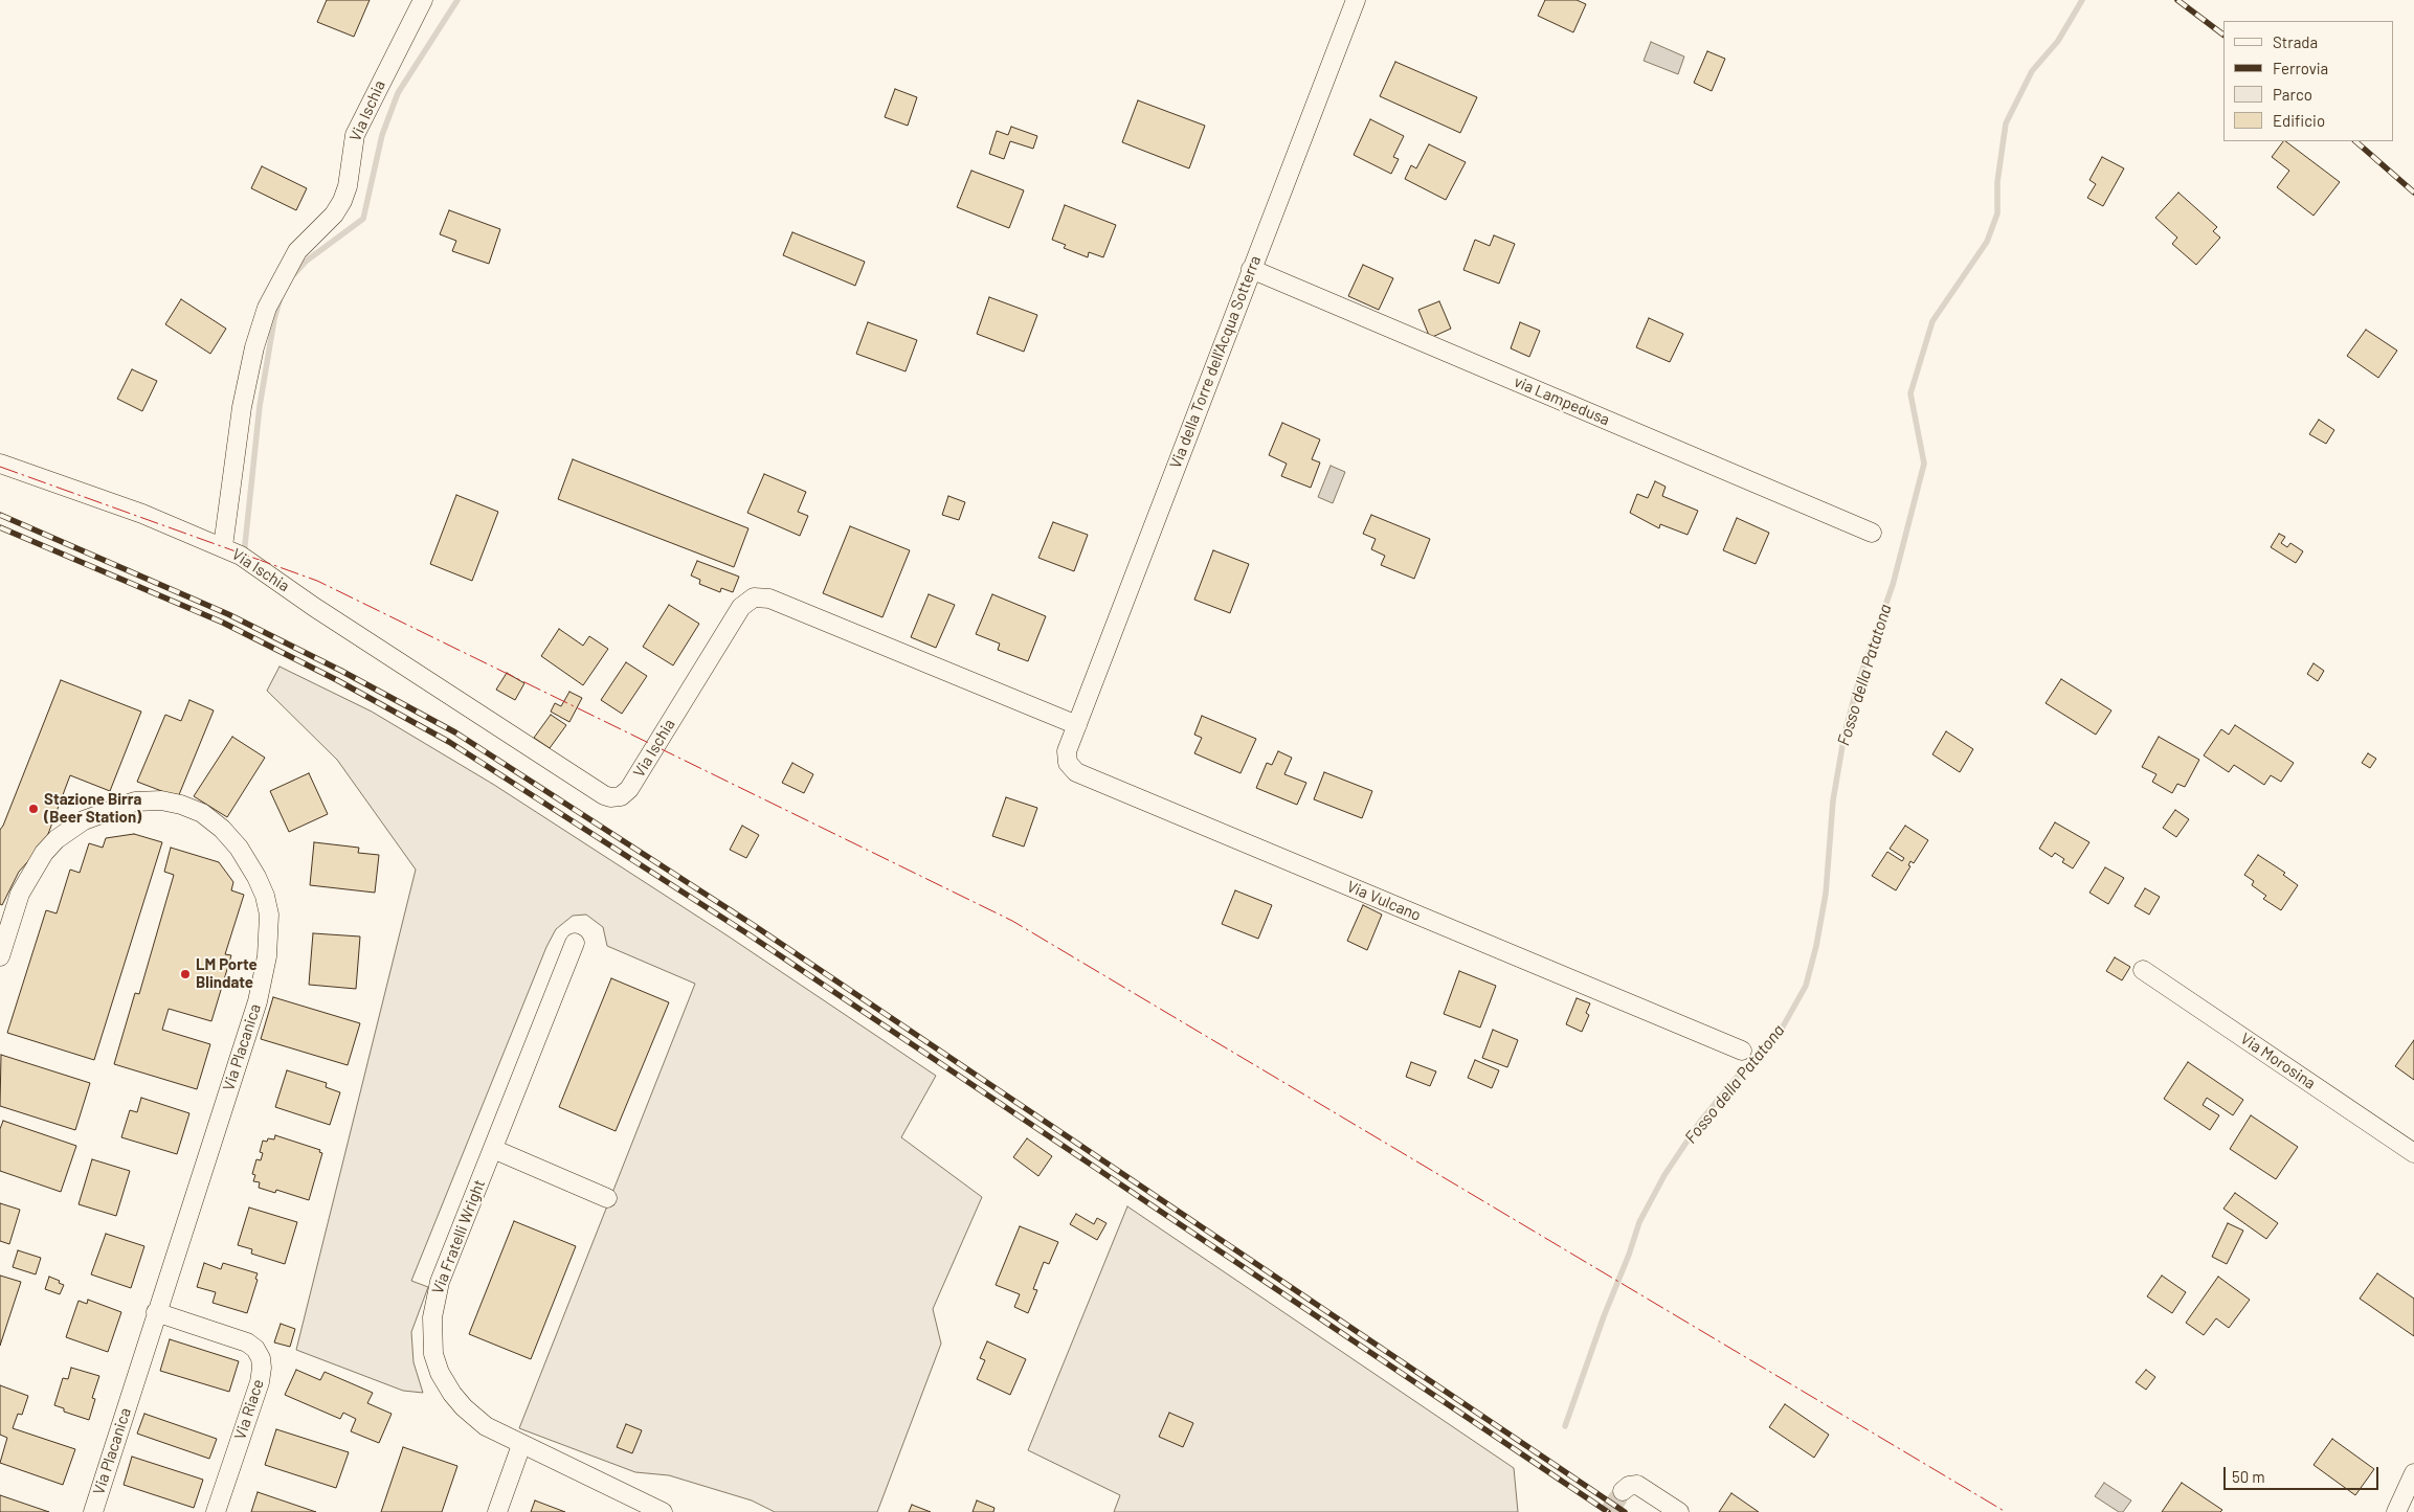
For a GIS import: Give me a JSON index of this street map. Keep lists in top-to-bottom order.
{
  "streets": {
    "street": [
      "Via Ischia",
      "Via della Torre dell'Acqua Sotterra",
      "via Lampedusa",
      "Via Vulcano",
      "Via Placanica",
      "Via Morosina",
      "Via Fratelli Wright",
      "Via Riace"
    ]
  },
  "crossings": [
    ["Via Ischia", "Via della Torre dell'Acqua Sotterra"],
    ["Via Ischia", "Via Vulcano"],
    ["Via della Torre dell'Acqua Sotterra", "via Lampedusa"],
    ["Via della Torre dell'Acqua Sotterra", "Via Vulcano"],
    ["Via Placanica", "Via Riace"]
  ],
  "water": ["Fosso della Patatona"],
  "places": ["Stazione Birra (Beer Station)", "LM Porte Blindate"],
  "legend": [
    "Strada",
    "Ferrovia",
    "Parco",
    "Edificio"
  ],
  "scale_bar": "50 m"
}
